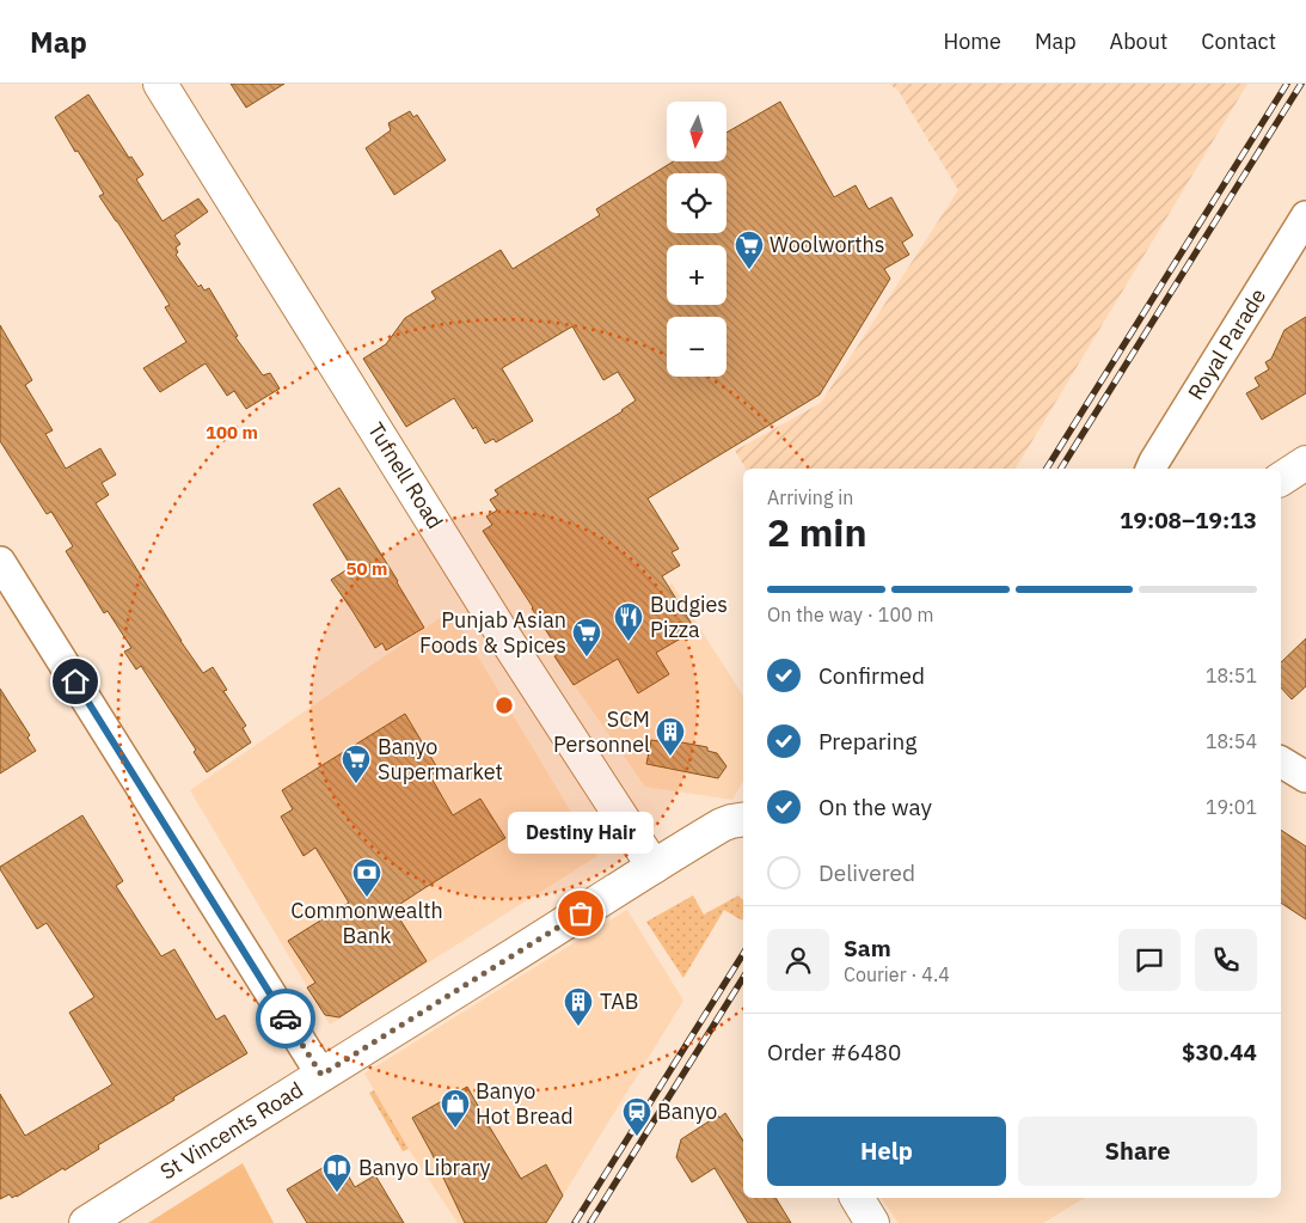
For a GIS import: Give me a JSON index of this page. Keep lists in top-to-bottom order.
{
  "streets": {
    "street": ["Royal Parade", "Tufnell Road", "St Vincents Road"]
  },
  "crossings": [
    ["Tufnell Road", "St Vincents Road"]
  ],
  "places": {
    "supermarket": ["Woolworths", "Punjab Asian Foods & Spices", "Banyo Supermarket"],
    "restaurant": ["Budgies Pizza"],
    "building": ["SCM Personnel", "TAB"],
    "bank": ["Commonwealth Bank"],
    "other": ["Destiny Hair"],
    "shop": ["Banyo Hot Bread"],
    "station": ["Banyo"],
    "library": ["Banyo Library"]
  },
  "north": "bottom",
  "page": {
    "header": "Map",
    "nav": [
      "Home",
      "Map",
      "About",
      "Contact"
    ],
    "map_buttons": ["+", "−"],
    "heading": ["2 min", "Arriving in", "19:08–19:13"],
    "panel": [
      "Sam",
      "Courier · 4.4",
      "Order #6480",
      "$30.44"
    ],
    "bar": "On the way · 100 m",
    "list": [
      ["Confirmed", "18:51"],
      ["Preparing", "18:54"],
      ["On the way", "19:01"],
      "Delivered"
    ],
    "bubble": "Destiny Hair",
    "buttons": ["Help", "Share"]
  },
  "rings": ["100 m", "50 m"]
}
